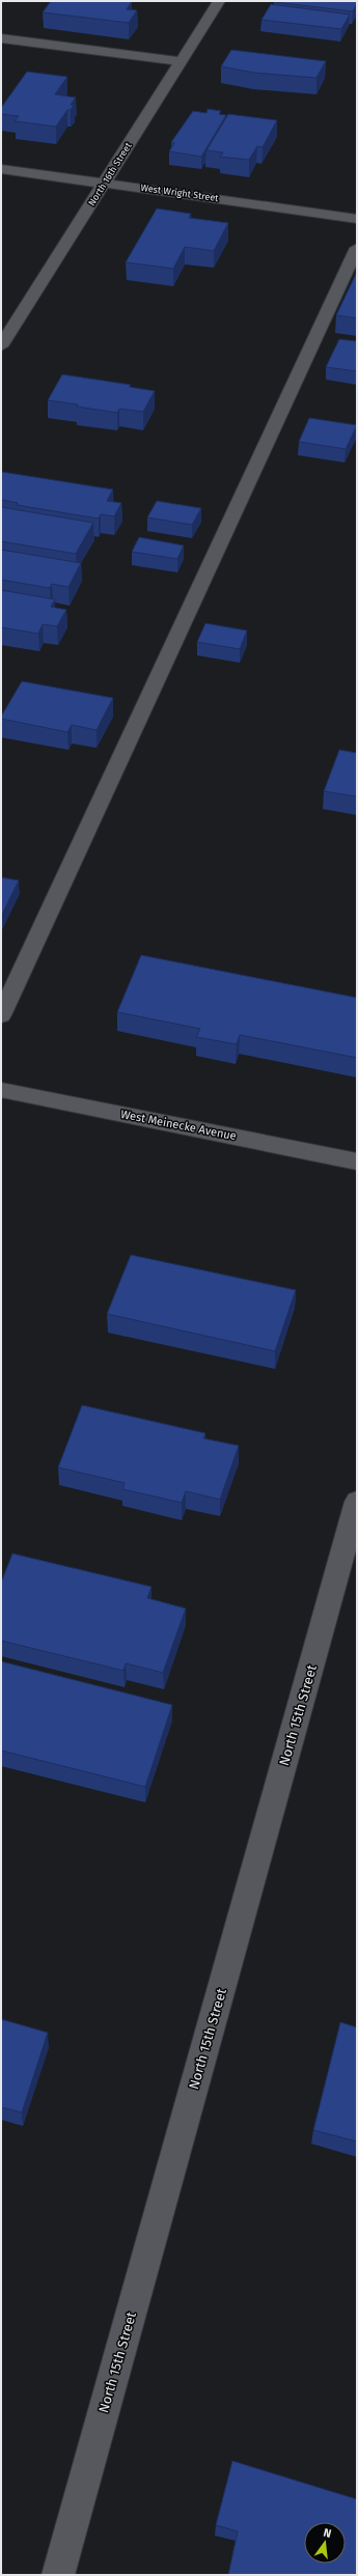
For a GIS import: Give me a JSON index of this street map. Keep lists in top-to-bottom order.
{
  "streets": {
    "street": [
      "North 16th Street",
      "West Wright Street",
      "West Meinecke Avenue",
      "North 15th Street"
    ]
  },
  "crossings": [
    ["North 16th Street", "West Wright Street"]
  ],
  "north": "top"
}
